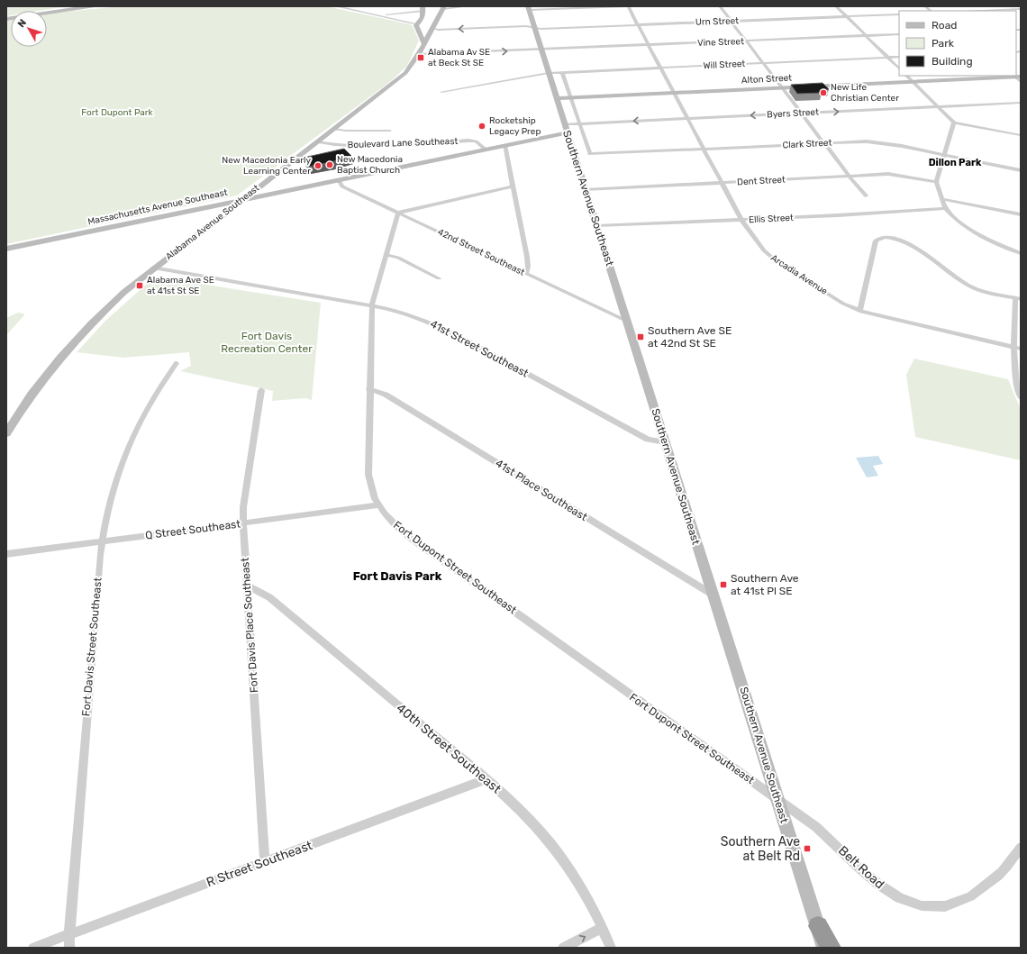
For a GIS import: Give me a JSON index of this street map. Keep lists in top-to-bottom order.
{
  "streets": {
    "street": [
      "Urn Street",
      "Vine Street",
      "Will Street",
      "Alton Street",
      "Byers Street",
      "Boulevard Lane Southeast",
      "Clark Street",
      "Dent Street",
      "Southern Avenue Southeast",
      "Massachusetts Avenue Southeast",
      "Ellis Street",
      "Alabama Avenue Southeast",
      "42nd Street Southeast",
      "Arcadia Avenue",
      "41st Street Southeast",
      "41st Place Southeast",
      "Q Street Southeast",
      "Fort Dupont Street Southeast",
      "Fort Davis Place Southeast",
      "Fort Davis Street Southeast",
      "40th Street Southeast",
      "R Street Southeast",
      "Belt Road"
    ]
  },
  "crossings": [
    ["Urn Street", "Southern Avenue Southeast"],
    ["Urn Street", "Alabama Avenue Southeast"],
    ["Urn Street", "Arcadia Avenue"],
    ["Vine Street", "Southern Avenue Southeast"],
    ["Vine Street", "Alabama Avenue Southeast"],
    ["Vine Street", "Arcadia Avenue"],
    ["Will Street", "Southern Avenue Southeast"],
    ["Will Street", "Arcadia Avenue"],
    ["Alton Street", "Southern Avenue Southeast"],
    ["Alton Street", "Arcadia Avenue"],
    ["Byers Street", "Clark Street"],
    ["Byers Street", "Southern Avenue Southeast"],
    ["Byers Street", "Massachusetts Avenue Southeast"],
    ["Byers Street", "Arcadia Avenue"],
    ["Boulevard Lane Southeast", "Massachusetts Avenue Southeast"],
    ["Boulevard Lane Southeast", "Alabama Avenue Southeast"],
    ["Clark Street", "Arcadia Avenue"],
    ["Dent Street", "Southern Avenue Southeast"],
    ["Dent Street", "Arcadia Avenue"],
    ["Southern Avenue Southeast", "Massachusetts Avenue Southeast"],
    ["Southern Avenue Southeast", "Ellis Street"],
    ["Southern Avenue Southeast", "42nd Street Southeast"],
    ["Southern Avenue Southeast", "41st Street Southeast"],
    ["Southern Avenue Southeast", "41st Place Southeast"],
    ["Southern Avenue Southeast", "Fort Dupont Street Southeast"],
    ["Southern Avenue Southeast", "Belt Road"],
    ["Massachusetts Avenue Southeast", "Alabama Avenue Southeast"],
    ["Massachusetts Avenue Southeast", "42nd Street Southeast"],
    ["Ellis Street", "Arcadia Avenue"],
    ["Alabama Avenue Southeast", "41st Street Southeast"],
    ["42nd Street Southeast", "Fort Dupont Street Southeast"],
    ["41st Street Southeast", "Fort Dupont Street Southeast"],
    ["41st Place Southeast", "Fort Dupont Street Southeast"],
    ["Q Street Southeast", "Fort Dupont Street Southeast"],
    ["Q Street Southeast", "Fort Davis Place Southeast"],
    ["Q Street Southeast", "Fort Davis Street Southeast"],
    ["Fort Dupont Street Southeast", "Belt Road"],
    ["Fort Davis Place Southeast", "40th Street Southeast"],
    ["Fort Davis Place Southeast", "R Street Southeast"],
    ["Fort Davis Street Southeast", "R Street Southeast"],
    ["40th Street Southeast", "R Street Southeast"]
  ],
  "districts": ["Dillon Park", "Fort Davis Park"],
  "parks": ["Fort Dupont Park", "Fort Davis Recreation Center"],
  "places": {
    "transit": [
      "Alabama Av SE at Beck St SE",
      "Alabama Ave SE at 41st St SE",
      "Southern Ave SE at 42nd St SE",
      "Southern Ave at 41st Pl SE",
      "Southern Ave at Belt Rd"
    ],
    "other": [
      "New Life Christian Center",
      "Rocketship Legacy Prep",
      "New Macedonia Baptist Church",
      "New Macedonia Early Learning Center"
    ]
  },
  "legend": ["Road", "Park", "Building"],
  "north": "top left"
}
